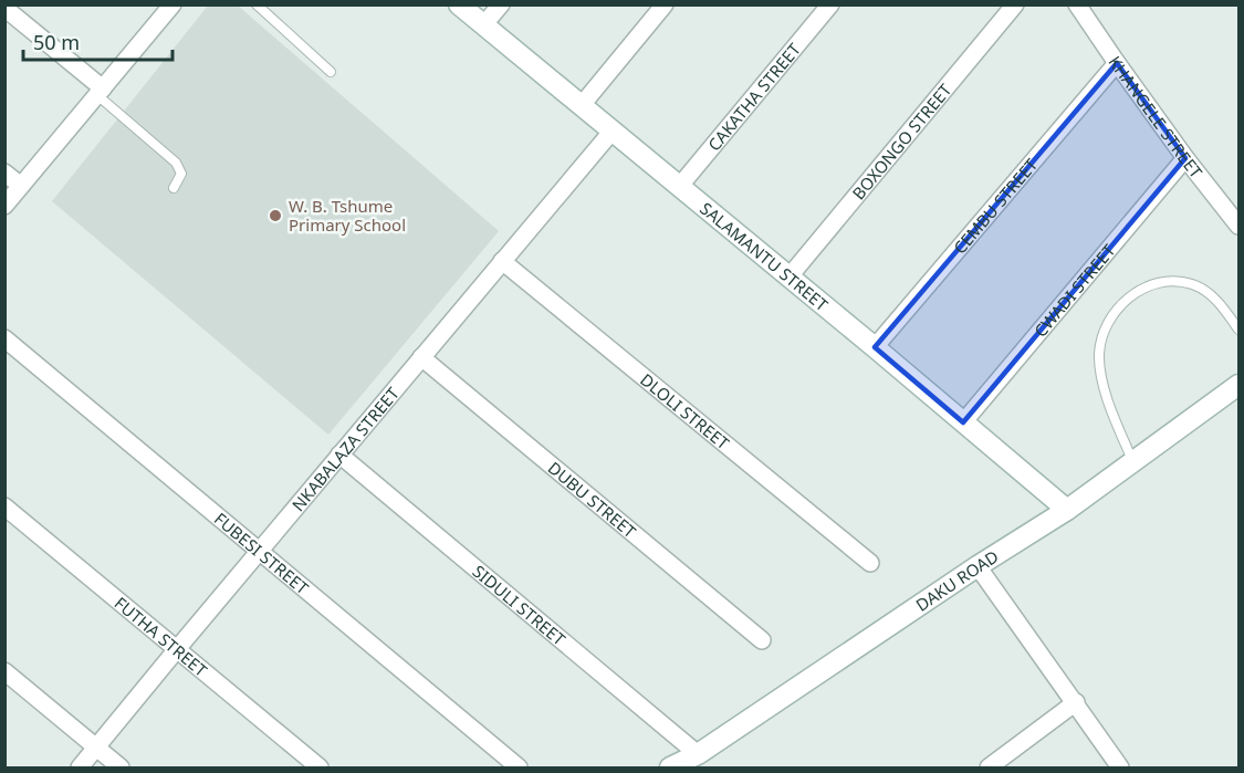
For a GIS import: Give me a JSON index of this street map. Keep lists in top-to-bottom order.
{
  "streets": {
    "street": [
      "CAKATHA STREET",
      "KHANGELE STREET",
      "BOXONGO STREET",
      "CEMBU STREET",
      "SALAMANTU STREET",
      "CWADI STREET",
      "DLOLI STREET",
      "NKABALAZA STREET",
      "DUBU STREET",
      "FUBESI STREET",
      "DAKU ROAD",
      "SIDULI STREET",
      "FUTHA STREET"
    ]
  },
  "crossings": [
    ["CAKATHA STREET", "SALAMANTU STREET"],
    ["KHANGELE STREET", "CEMBU STREET"],
    ["KHANGELE STREET", "CWADI STREET"],
    ["BOXONGO STREET", "SALAMANTU STREET"],
    ["CEMBU STREET", "SALAMANTU STREET"],
    ["SALAMANTU STREET", "CWADI STREET"],
    ["SALAMANTU STREET", "NKABALAZA STREET"],
    ["SALAMANTU STREET", "DAKU ROAD"],
    ["DLOLI STREET", "NKABALAZA STREET"],
    ["NKABALAZA STREET", "DUBU STREET"],
    ["NKABALAZA STREET", "FUBESI STREET"],
    ["NKABALAZA STREET", "SIDULI STREET"],
    ["NKABALAZA STREET", "FUTHA STREET"],
    ["DAKU ROAD", "SIDULI STREET"]
  ],
  "places": ["W. B. Tshume Primary School"],
  "scale_bar": "50 m"
}
